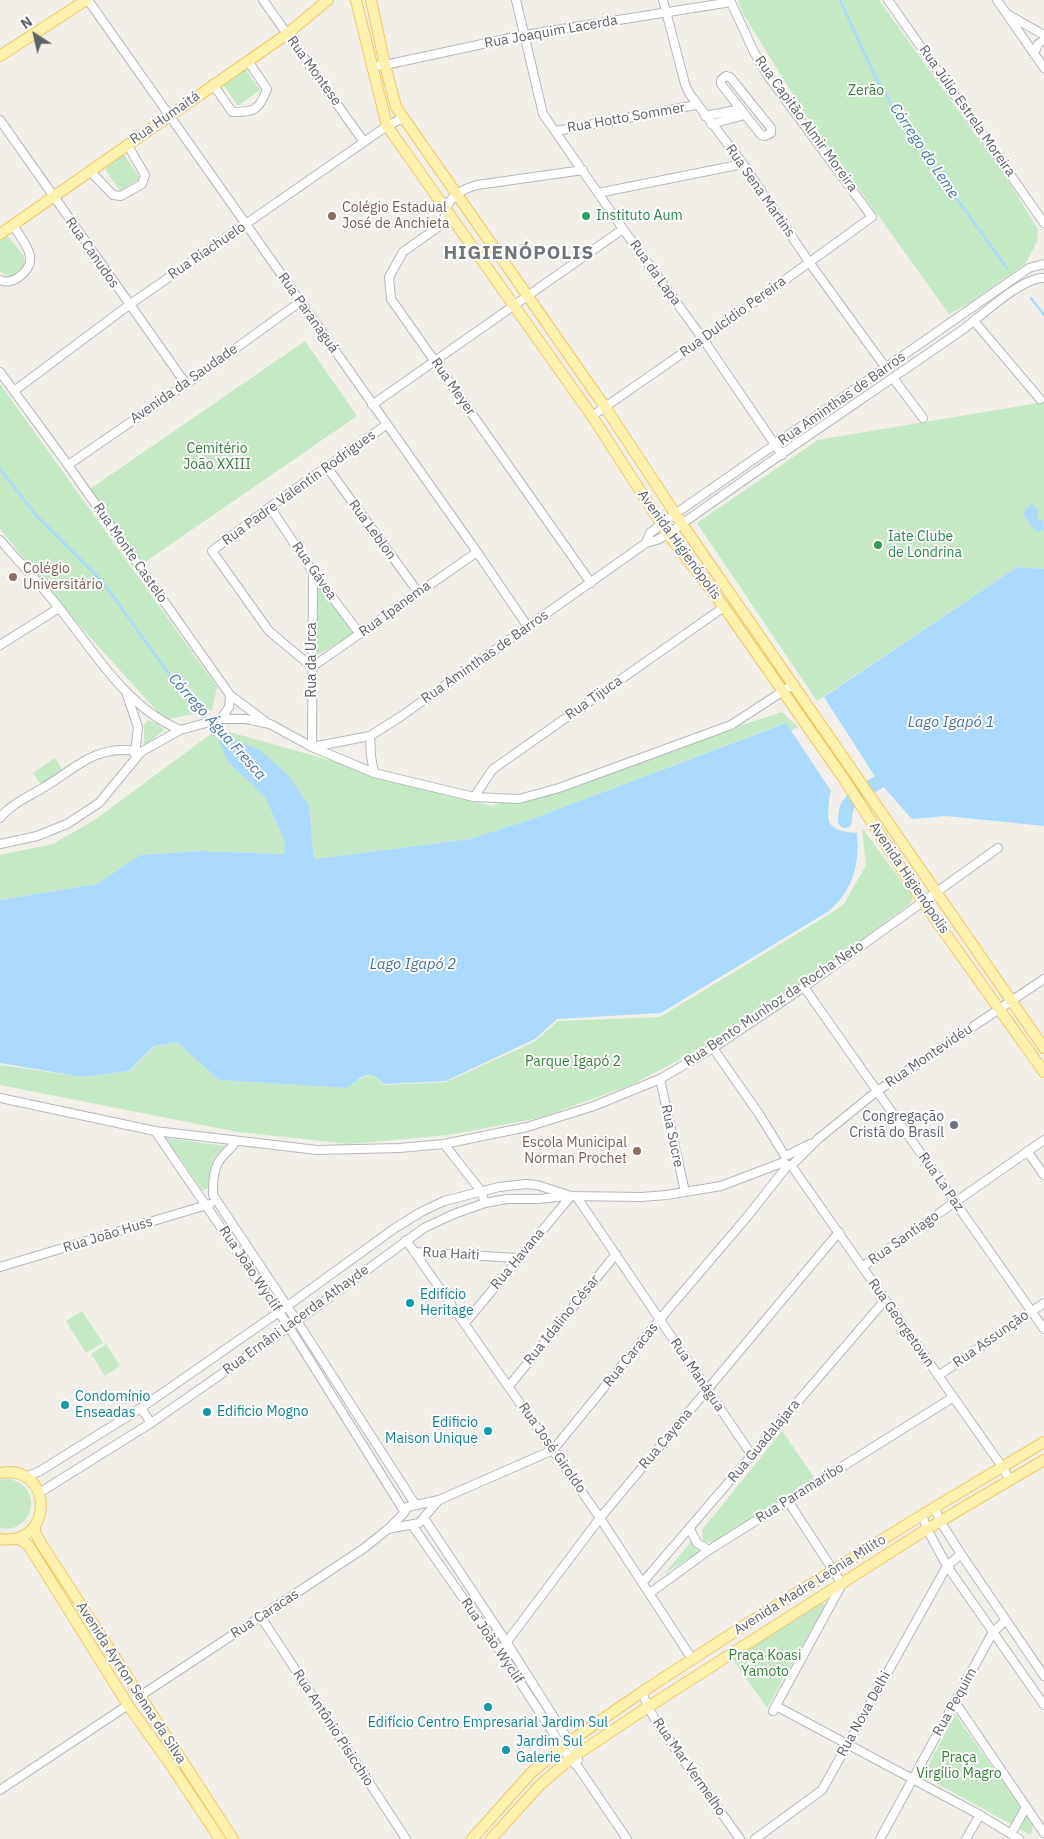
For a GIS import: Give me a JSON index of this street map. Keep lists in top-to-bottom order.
{
  "streets": {
    "main road": [
      "Rua Humaitá",
      "Avenida Higienópolis",
      "Avenida Madre Leônia Milito",
      "Avenida Ayrton Senna da Silva"
    ],
    "street": [
      "Rua Joaquim Lacerda",
      "Rua Montese",
      "Rua Júlio Estrela Moreira",
      "Rua Hotto Sommer",
      "Rua Capitão Almir Moreira",
      "Rua Sena Martins",
      "Rua Riachuelo",
      "Rua Canudos",
      "Rua da Lapa",
      "Rua Paranaguá",
      "Rua Dulcídio Pereira",
      "Avenida da Saudade",
      "Rua Meyer",
      "Rua Aminthas de Barros",
      "Rua Padre Valentin Rodrigues",
      "Rua Leblon",
      "Rua Monte Castelo",
      "Rua Gávea",
      "Rua Ipanema",
      "Rua da Urca",
      "Rua Tijuca",
      "Rua Bento Munhoz da Rocha Neto",
      "Rua Montevidéu",
      "Rua Sucre",
      "Rua La Paz",
      "Rua João Huss",
      "Rua Santiago",
      "Rua Haiti",
      "Rua Havana",
      "Rua João Wyclif",
      "Rua Ernâni Lacerda Athayde",
      "Rua Idalino César",
      "Rua Georgetown",
      "Rua Assunção",
      "Rua Caracas",
      "Rua Manágua",
      "Rua Cayena",
      "Rua Guadalajara",
      "Rua José Giroldo",
      "Rua Paramaribo",
      "Rua Pequim",
      "Rua Nova Delhi",
      "Rua Antônio Pisicchio",
      "Rua Mar Vermelho"
    ]
  },
  "crossings": [
    ["Rua Joaquim Lacerda", "Rua Capitão Almir Moreira"],
    ["Rua Joaquim Lacerda", "Rua Sena Martins"],
    ["Rua Joaquim Lacerda", "Rua da Lapa"],
    ["Rua Joaquim Lacerda", "Avenida Higienópolis"],
    ["Rua Montese", "Rua Humaitá"],
    ["Rua Montese", "Rua Riachuelo"],
    ["Rua Humaitá", "Rua Canudos"],
    ["Rua Humaitá", "Rua Paranaguá"],
    ["Rua Hotto Sommer", "Rua Sena Martins"],
    ["Rua Hotto Sommer", "Rua da Lapa"],
    ["Rua Capitão Almir Moreira", "Rua Dulcídio Pereira"],
    ["Rua Sena Martins", "Rua Dulcídio Pereira"],
    ["Rua Sena Martins", "Rua Aminthas de Barros"],
    ["Rua Riachuelo", "Rua Canudos"],
    ["Rua Riachuelo", "Rua Paranaguá"],
    ["Rua Riachuelo", "Avenida Higienópolis"],
    ["Rua Riachuelo", "Rua Monte Castelo"],
    ["Rua Canudos", "Avenida da Saudade"],
    ["Rua da Lapa", "Rua Dulcídio Pereira"],
    ["Rua da Lapa", "Rua Aminthas de Barros"],
    ["Rua Paranaguá", "Avenida da Saudade"],
    ["Rua Paranaguá", "Rua Aminthas de Barros"],
    ["Rua Paranaguá", "Rua Padre Valentin Rodrigues"],
    ["Rua Paranaguá", "Rua Ipanema"],
    ["Rua Dulcídio Pereira", "Avenida Higienópolis"],
    ["Avenida da Saudade", "Rua Monte Castelo"],
    ["Rua Meyer", "Rua Aminthas de Barros"],
    ["Rua Meyer", "Avenida Higienópolis"],
    ["Rua Aminthas de Barros", "Avenida Higienópolis"],
    ["Rua Aminthas de Barros", "Rua da Urca"],
    ["Rua Padre Valentin Rodrigues", "Rua Leblon"],
    ["Rua Padre Valentin Rodrigues", "Rua Gávea"],
    ["Rua Padre Valentin Rodrigues", "Rua Ipanema"],
    ["Rua Padre Valentin Rodrigues", "Rua da Urca"],
    ["Rua Leblon", "Rua Ipanema"],
    ["Avenida Higienópolis", "Rua Tijuca"],
    ["Avenida Higienópolis", "Rua Bento Munhoz da Rocha Neto"],
    ["Avenida Higienópolis", "Rua Montevidéu"],
    ["Rua Gávea", "Rua Ipanema"],
    ["Rua Gávea", "Rua da Urca"],
    ["Rua Ipanema", "Rua da Urca"],
    ["Rua Bento Munhoz da Rocha Neto", "Rua Sucre"],
    ["Rua Bento Munhoz da Rocha Neto", "Rua La Paz"],
    ["Rua Bento Munhoz da Rocha Neto", "Rua João Wyclif"],
    ["Rua Bento Munhoz da Rocha Neto", "Rua Georgetown"],
    ["Rua Montevidéu", "Rua Sucre"],
    ["Rua Montevidéu", "Rua La Paz"],
    ["Rua Montevidéu", "Rua Havana"],
    ["Rua Montevidéu", "Rua João Wyclif"],
    ["Rua Montevidéu", "Rua Ernâni Lacerda Athayde"],
    ["Rua Montevidéu", "Rua Georgetown"],
    ["Rua Montevidéu", "Rua Caracas"],
    ["Rua Montevidéu", "Rua Manágua"],
    ["Rua La Paz", "Rua Santiago"],
    ["Rua La Paz", "Rua Assunção"],
    ["Rua João Huss", "Rua João Wyclif"],
    ["Rua Santiago", "Rua Georgetown"],
    ["Rua Haiti", "Rua Havana"],
    ["Rua Haiti", "Rua José Giroldo"],
    ["Rua Havana", "Rua Ernâni Lacerda Athayde"],
    ["Rua Havana", "Rua Manágua"],
    ["Rua Havana", "Rua José Giroldo"],
    ["Rua João Wyclif", "Rua Ernâni Lacerda Athayde"],
    ["Rua João Wyclif", "Rua Caracas"],
    ["Rua João Wyclif", "Rua Cayena"],
    ["Rua João Wyclif", "Avenida Madre Leônia Milito"],
    ["Rua Ernâni Lacerda Athayde", "Rua Manágua"],
    ["Rua Ernâni Lacerda Athayde", "Rua José Giroldo"],
    ["Rua Idalino César", "Rua Manágua"],
    ["Rua Idalino César", "Rua José Giroldo"],
    ["Rua Georgetown", "Rua Assunção"],
    ["Rua Georgetown", "Rua Caracas"],
    ["Rua Georgetown", "Rua Cayena"],
    ["Rua Georgetown", "Rua Guadalajara"],
    ["Rua Georgetown", "Rua Paramaribo"],
    ["Rua Georgetown", "Avenida Madre Leônia Milito"],
    ["Rua Caracas", "Rua Manágua"],
    ["Rua Caracas", "Rua José Giroldo"],
    ["Rua Caracas", "Avenida Ayrton Senna da Silva"],
    ["Rua Caracas", "Rua Antônio Pisicchio"],
    ["Rua Manágua", "Rua Cayena"],
    ["Rua Manágua", "Rua Guadalajara"],
    ["Rua Cayena", "Rua José Giroldo"],
    ["Rua Guadalajara", "Rua José Giroldo"],
    ["Rua José Giroldo", "Rua Paramaribo"],
    ["Rua José Giroldo", "Avenida Madre Leônia Milito"],
    ["Avenida Madre Leônia Milito", "Rua Mar Vermelho"]
  ],
  "districts": ["HIGIENÓPOLIS"],
  "water": [
    "Córrego do Leme",
    "Lago Igapó 1",
    "Córrego Água Fresca",
    "Lago Igapó 2"
  ],
  "parks": [
    "Zerão",
    "Cemitério João XXIII",
    "Parque Igapó 2",
    "Praça Koasi Yamoto",
    "Praça Virgílio Magro"
  ],
  "places": [
    "Colégio Estadual José de Anchieta",
    "Instituto Aum",
    "Iate Clube de Londrina",
    "Colégio Universitário",
    "Congregação Cristã do Brasil",
    "Escola Municipal Norman Prochet",
    "Edifício Heritage",
    "Condomínio Enseadas",
    "Edificio Mogno",
    "Edificio Maison Unique",
    "Edifício Centro Empresarial Jardim Sul",
    "Jardim Sul Galerie"
  ],
  "north": "top left"
}
